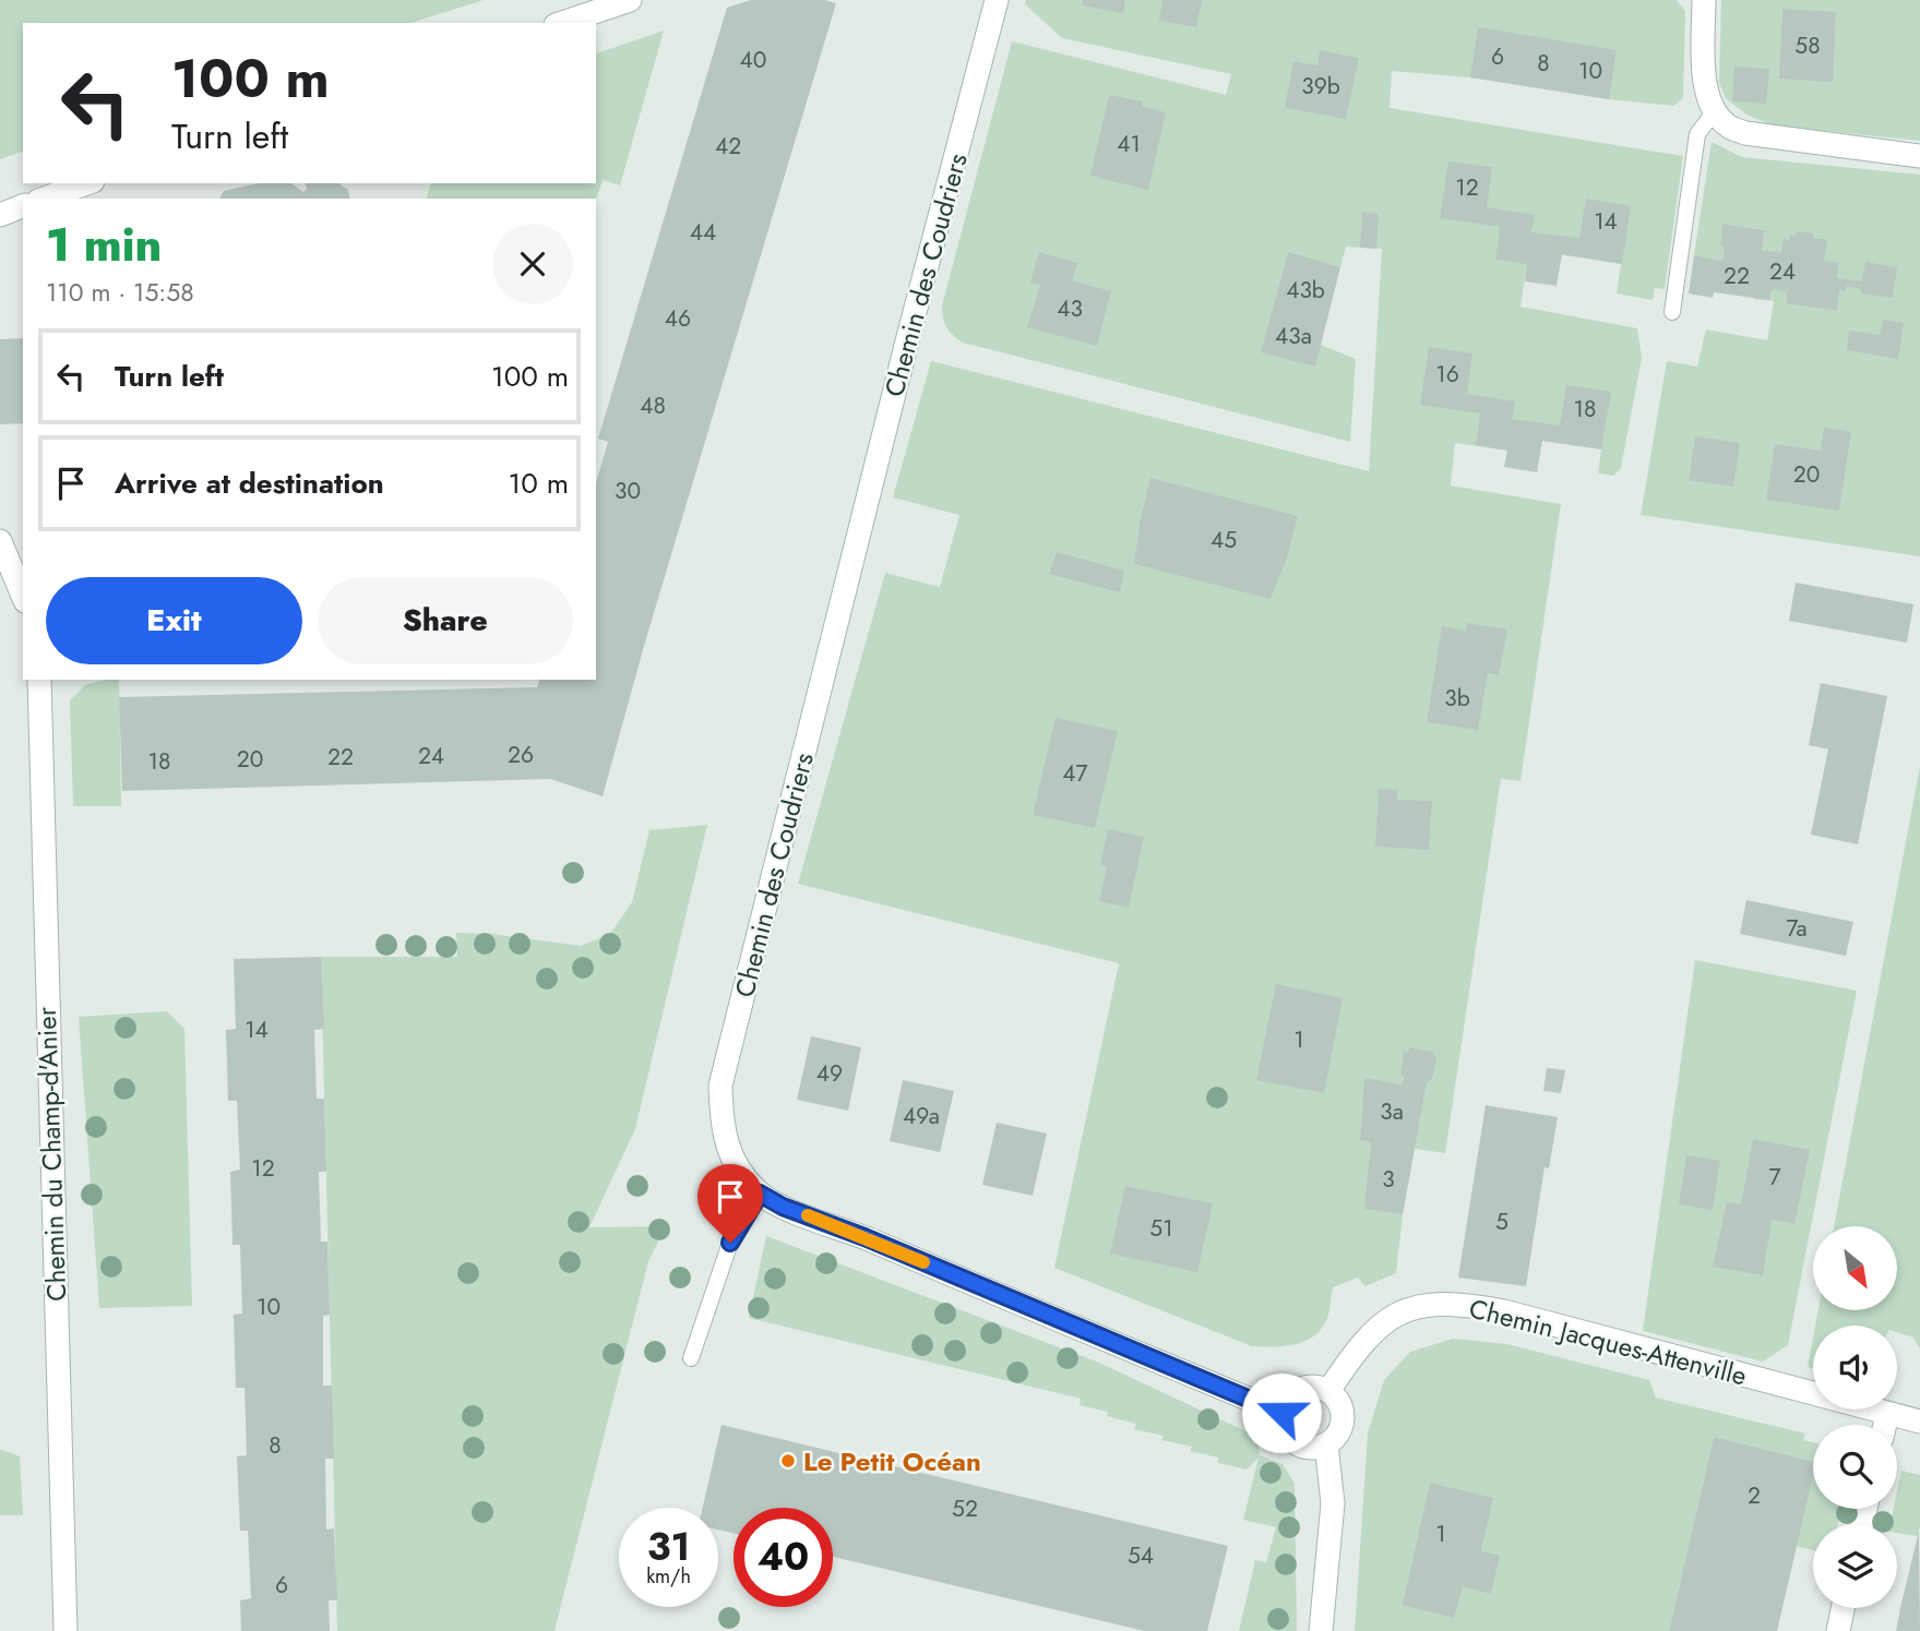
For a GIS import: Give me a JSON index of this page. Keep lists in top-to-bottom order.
{
  "streets": {
    "street": ["Chemin des Coudriers", "Chemin du Champ-d'Anier", "Chemin Jacques-Attenville"]
  },
  "crossings": [
    ["Chemin des Coudriers", "Chemin Jacques-Attenville"]
  ],
  "places": ["Le Petit Océan"],
  "house_numbers": [
    "58",
    "6",
    "40",
    "8",
    "10",
    "39b",
    "41",
    "42",
    "12",
    "14",
    "44",
    "24",
    "22",
    "43b",
    "43",
    "46",
    "43a",
    "16",
    "48",
    "18",
    "20",
    "30",
    "45",
    "3b",
    "26",
    "24",
    "22",
    "20",
    "18",
    "47",
    "7a",
    "14",
    "1",
    "49",
    "3a",
    "49a",
    "12",
    "7",
    "3",
    "5",
    "51",
    "10",
    "8",
    "2",
    "52",
    "1",
    "54",
    "6"
  ],
  "north": "bottom right",
  "page": {
    "turn": ["100 m", "Turn left"],
    "heading": ["1 min", "110 m · 15:58"],
    "list": [
      {
        "name": "Turn left",
        "value": "100 m"
      },
      {
        "name": "Arrive at destination",
        "value": "10 m"
      }
    ],
    "buttons": ["Exit", "Share"],
    "speed": "31 km/h",
    "limit": "40"
  }
}
